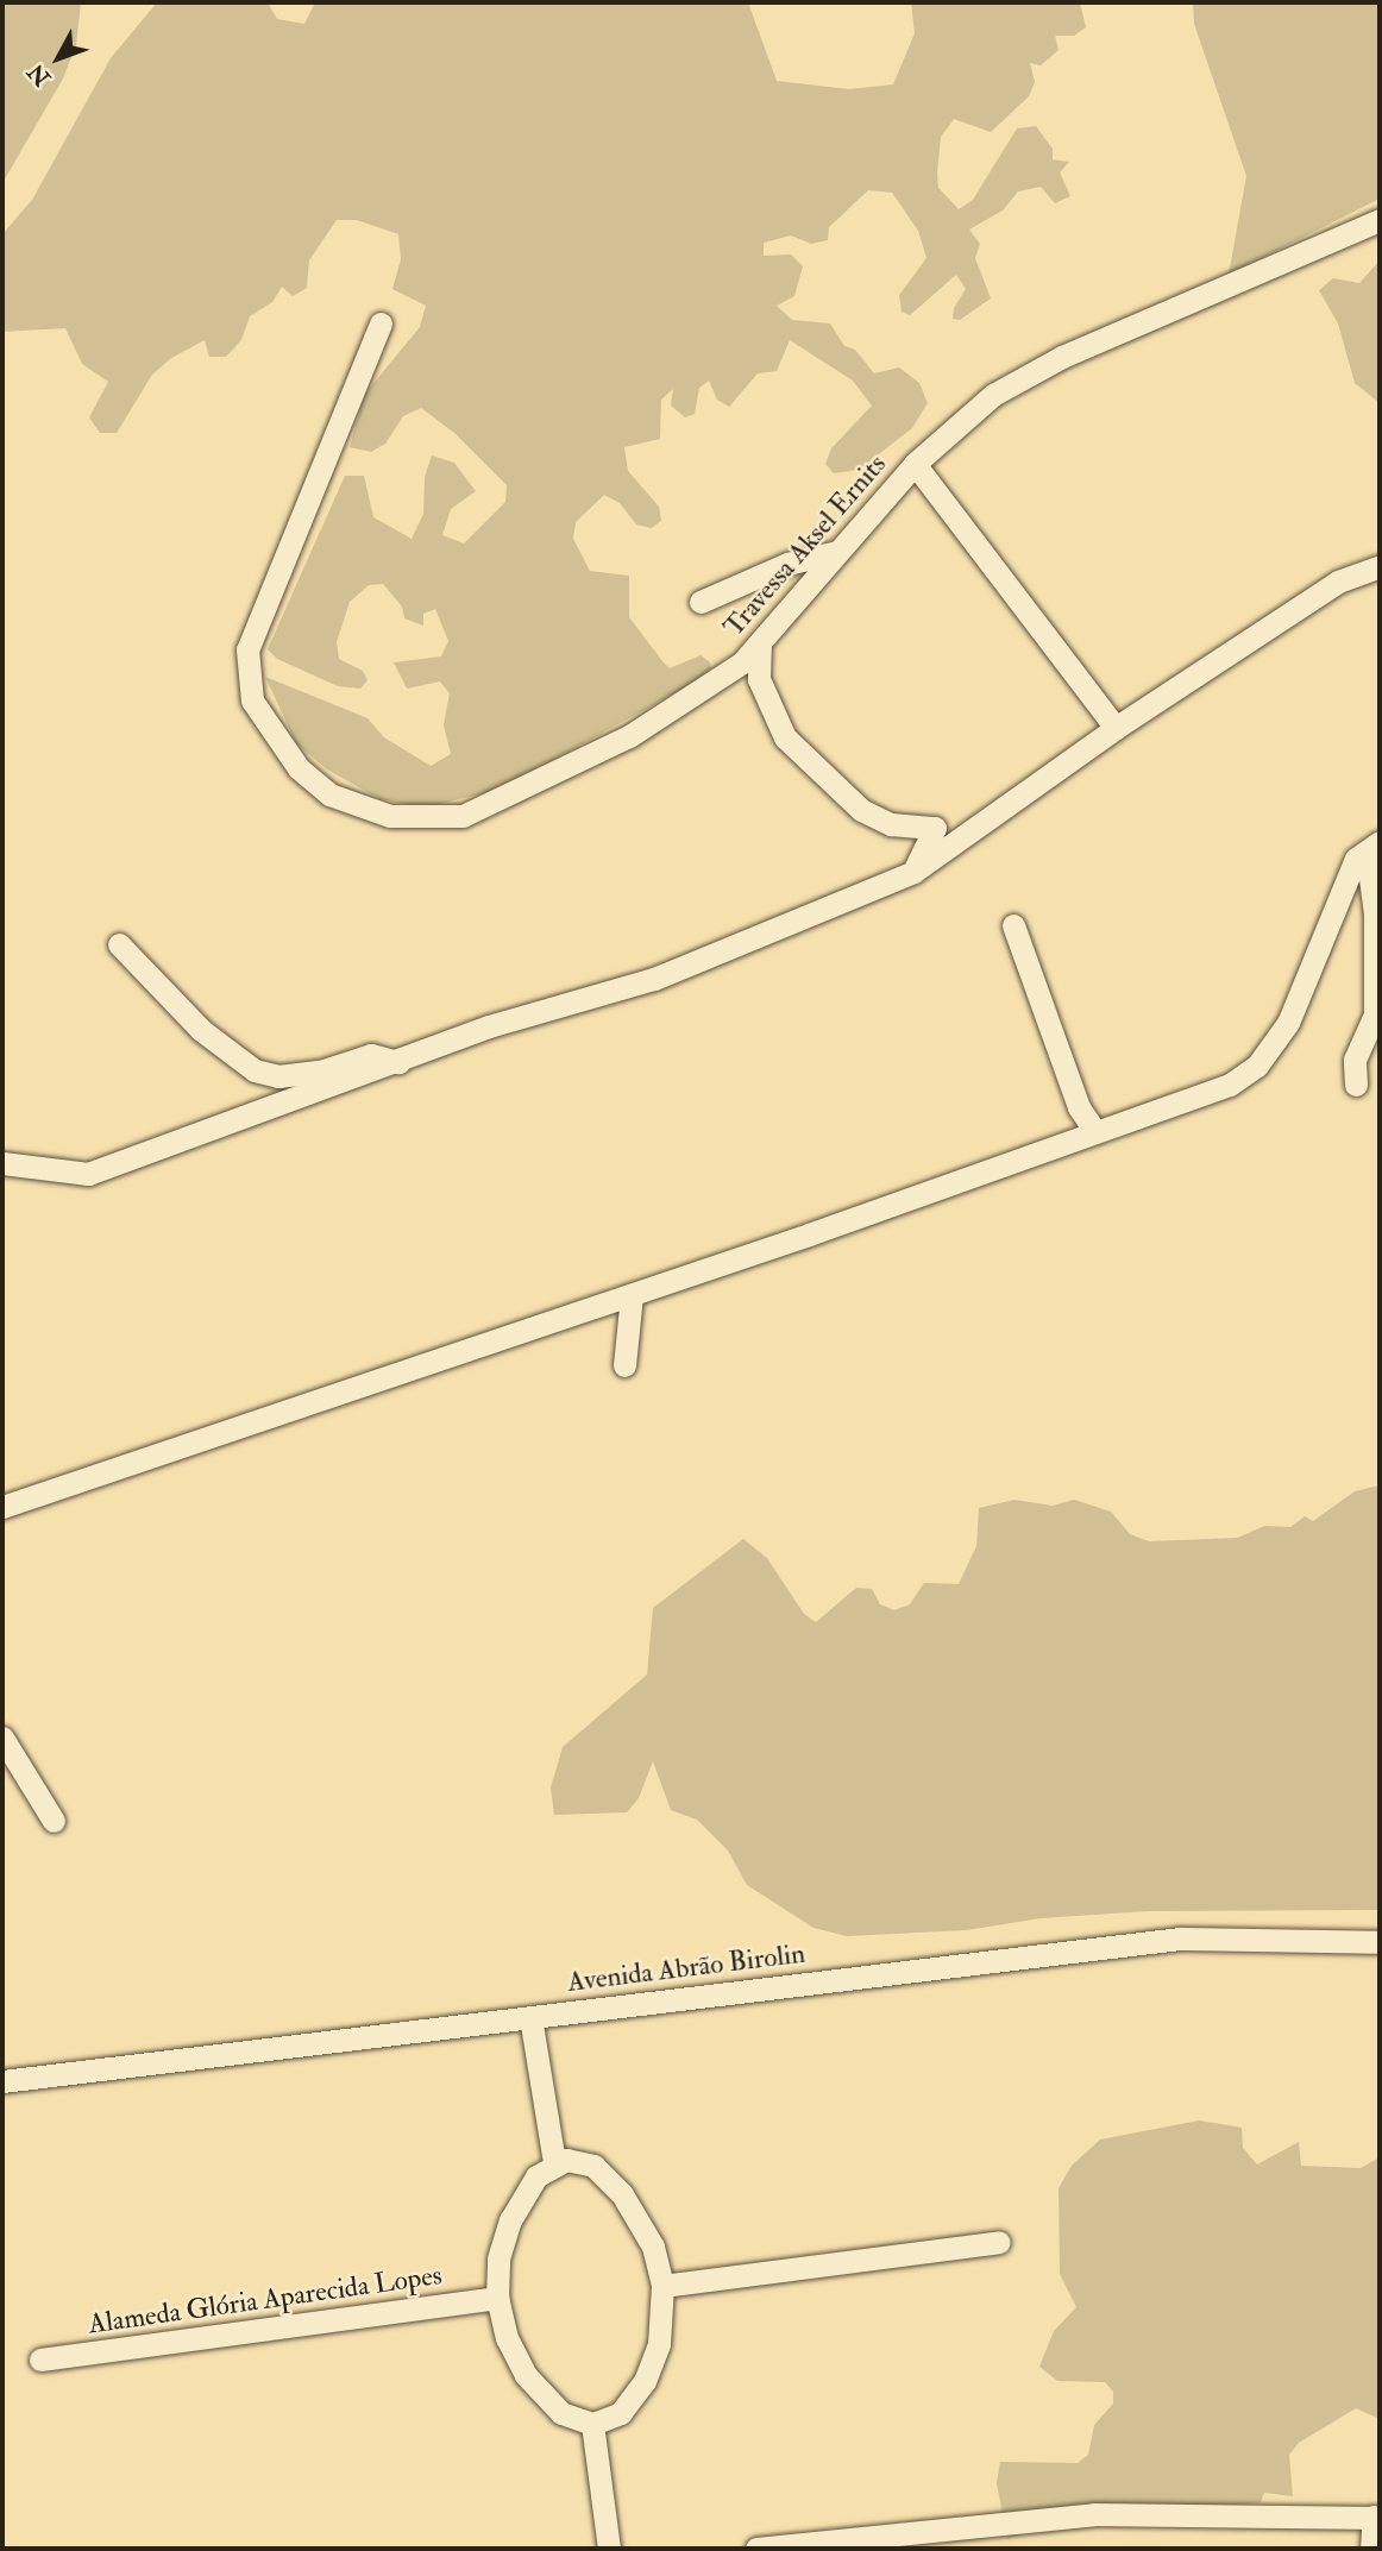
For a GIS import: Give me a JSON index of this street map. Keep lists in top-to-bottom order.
{
  "streets": {
    "street": ["Travessa Aksel Ernits", "Avenida Abrão Birolin", "Alameda Glória Aparecida Lopes"]
  },
  "north": "bottom left"
}
